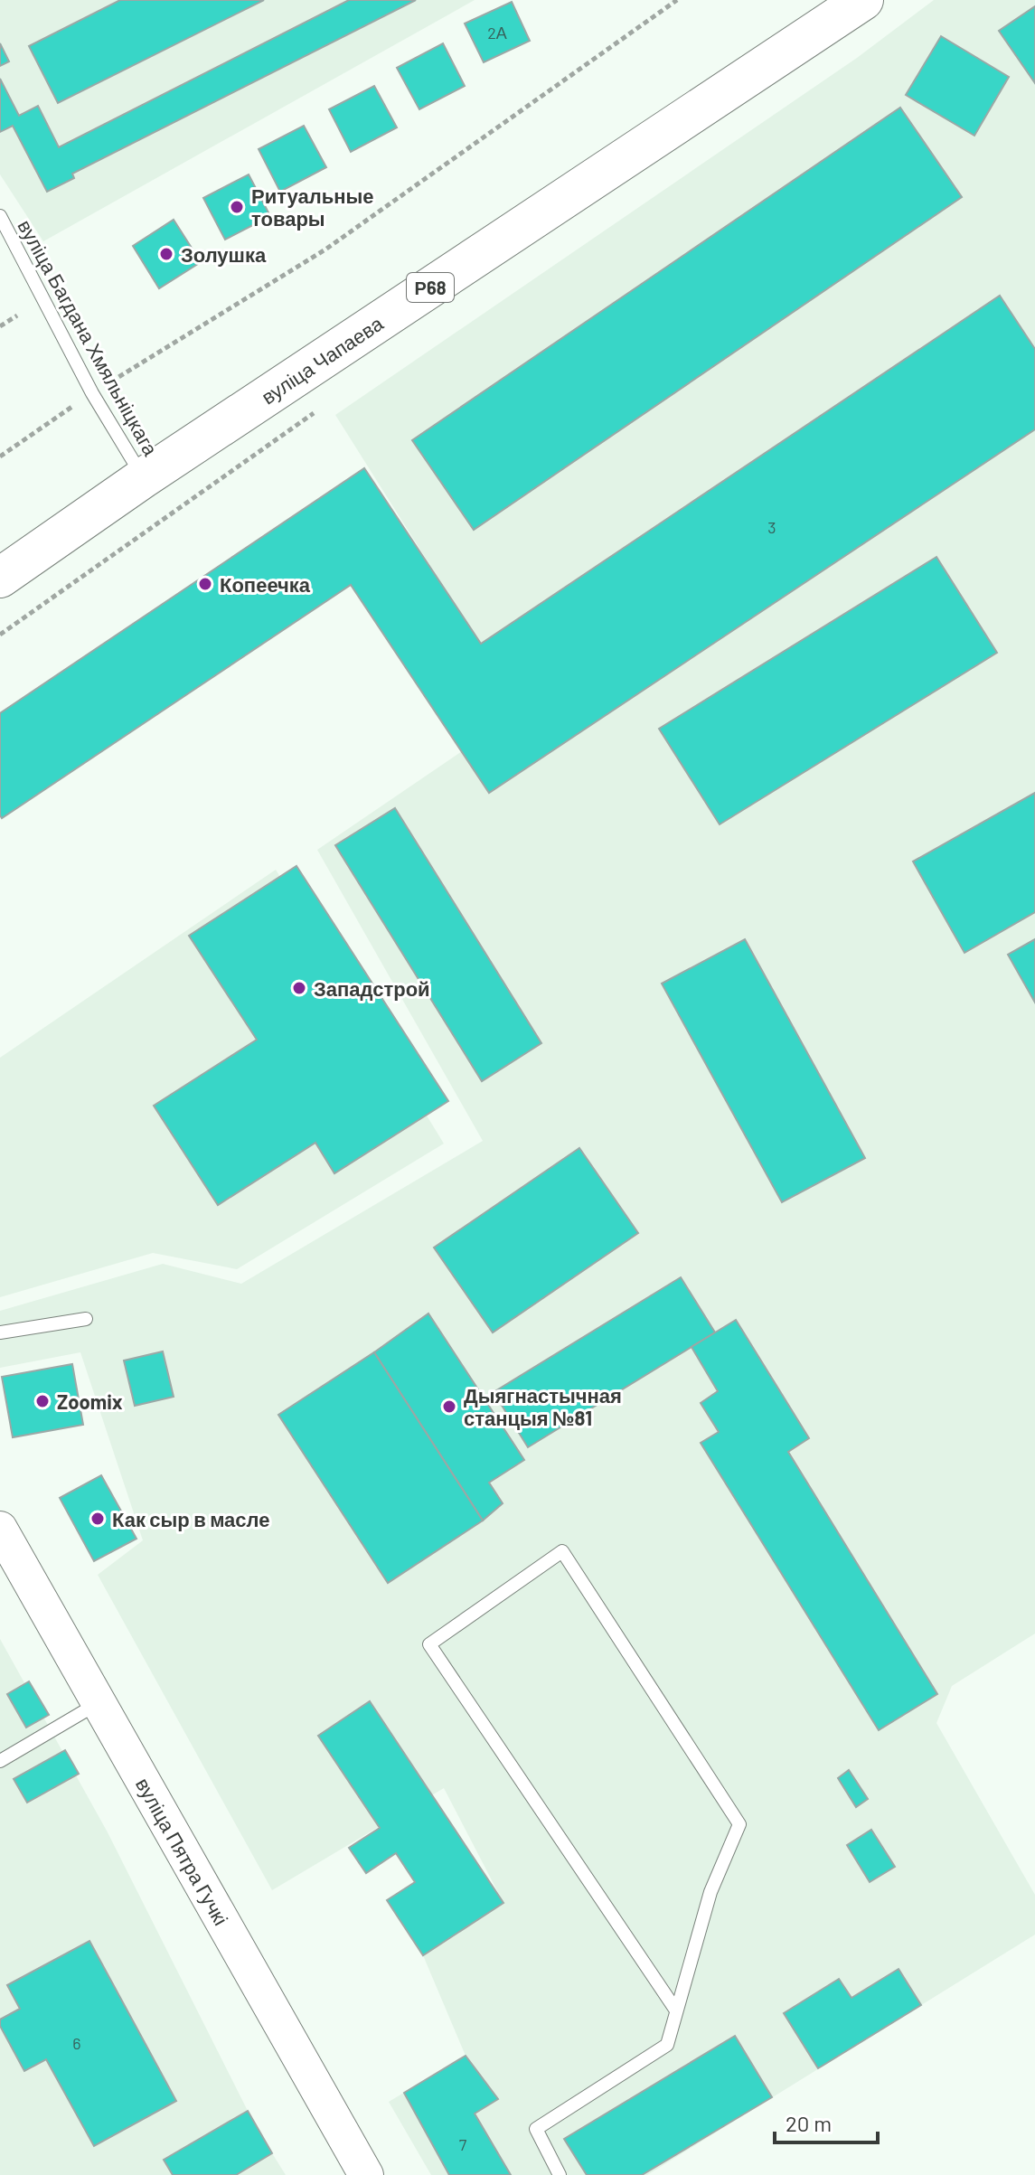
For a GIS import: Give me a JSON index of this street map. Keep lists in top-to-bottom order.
{
  "streets": {
    "main road": ["Р68", "вуліца Чапаева"],
    "street": ["вуліца Пятра Гучкі"],
    "lane": ["вуліца Багдана Хмяльніцкага"]
  },
  "crossings": [
    ["вуліца Багдана Хмяльніцкага", "вуліца Чапаева"]
  ],
  "places": [
    "Ритуальные товары",
    "Золушка",
    "Копеечка",
    "Западстрой",
    "Zoomix",
    "Дыягнастычная станцыя №81",
    "Как сыр в масле"
  ],
  "house_numbers": [
    "2А",
    "3",
    "6",
    "7"
  ],
  "scale_bar": "20 m"
}
